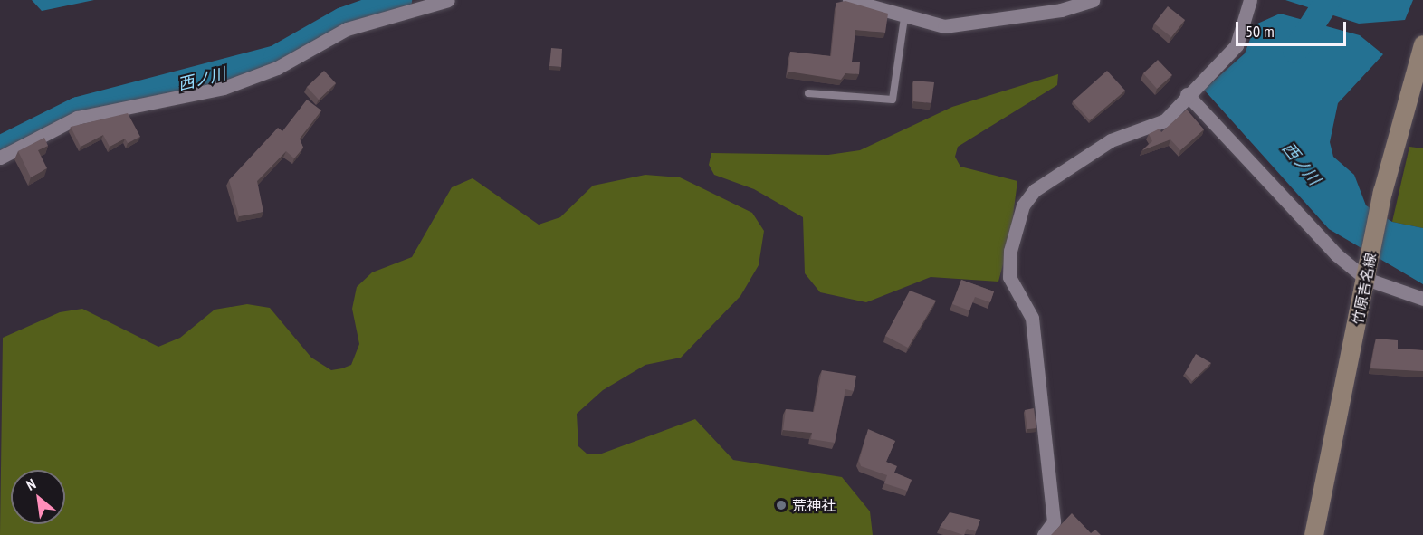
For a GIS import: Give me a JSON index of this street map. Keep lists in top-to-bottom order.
{
  "streets": {
    "main road": ["竹原吉名線"]
  },
  "water": ["西ノ川"],
  "places": ["荒神社"],
  "scale_bar": "50 m",
  "north": "top left"
}
